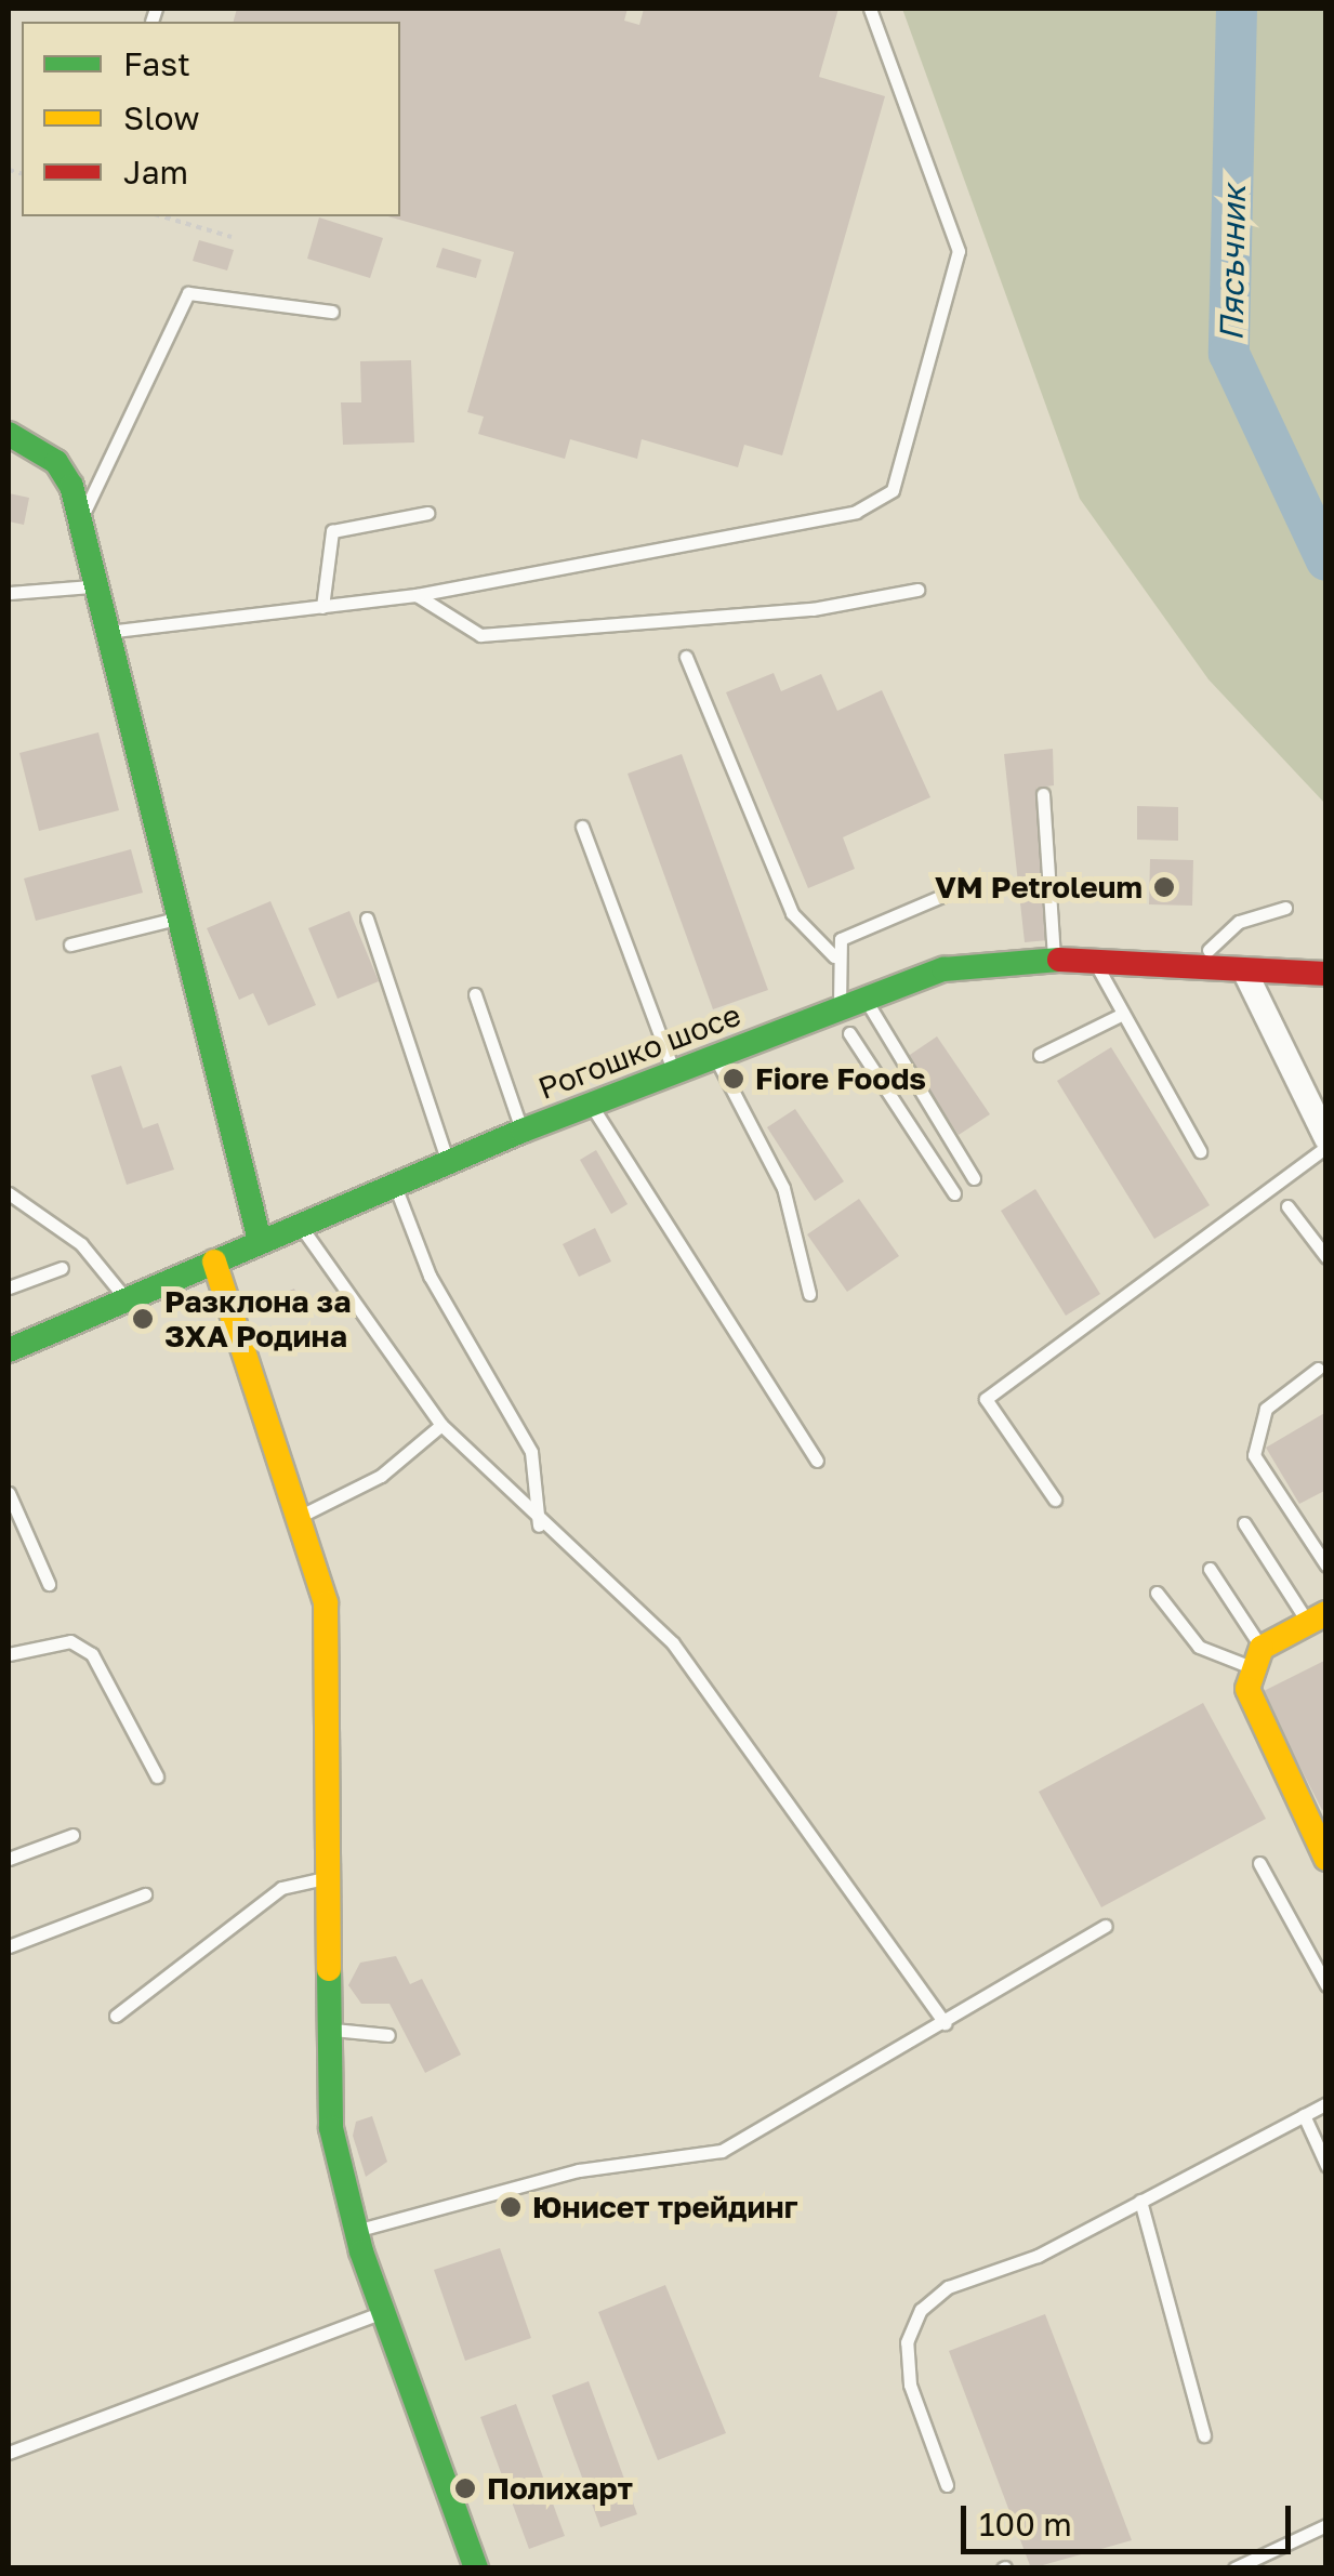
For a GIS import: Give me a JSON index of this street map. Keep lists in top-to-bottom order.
{
  "streets": {
    "street": ["Рогошко шосе"]
  },
  "water": ["Пясъчник"],
  "places": [
    "VM Petroleum",
    "Fiore Foods",
    "Разклона за ЗХА Родина",
    "Юнисет трейдинг",
    "Полихарт"
  ],
  "legend": ["Fast", "Slow", "Jam"],
  "scale_bar": "100 m"
}
